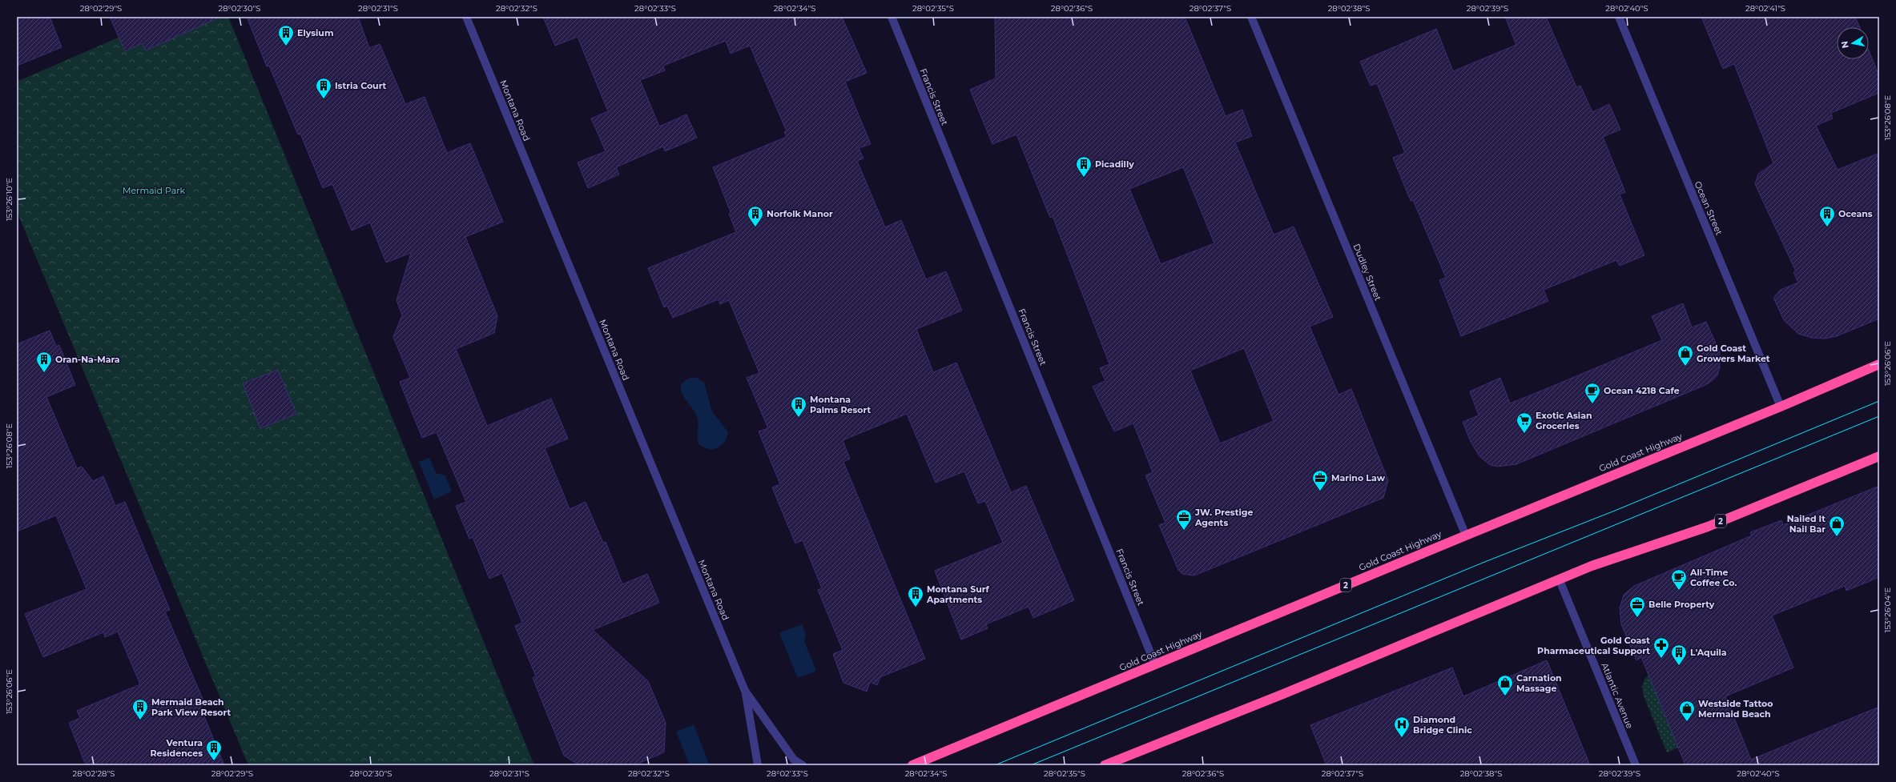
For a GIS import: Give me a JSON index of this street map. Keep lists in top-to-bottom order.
{
  "streets": {
    "highway": ["Gold Coast Highway", "2"],
    "street": [
      "Francis Street",
      "Montana Road",
      "Ocean Street",
      "Dudley Street",
      "Atlantic Avenue"
    ]
  },
  "crossings": [
    ["Francis Street", "Gold Coast Highway"],
    ["Ocean Street", "Gold Coast Highway"],
    ["Dudley Street", "Gold Coast Highway"],
    ["2", "Atlantic Avenue"]
  ],
  "parks": ["Mermaid Park"],
  "places": {
    "building": [
      "Elysium",
      "Istria Court",
      "Picadilly",
      "Norfolk Manor",
      "Oceans",
      "Oran-Na-Mara",
      "Montana Palms Resort",
      "Montana Surf Apartments",
      "L'Aquila",
      "Mermaid Beach Park View Resort",
      "Ventura Residences"
    ],
    "shop": [
      "Gold Coast Growers Market",
      "Nailed It Nail Bar",
      "Carnation Massage",
      "Westside Tattoo Mermaid Beach"
    ],
    "cafe": ["Ocean 4218 Cafe", "All-Time Coffee Co."],
    "supermarket": ["Exotic Asian Groceries"],
    "office": ["Marino Law", "JW. Prestige Agents", "Belle Property"],
    "pharmacy": ["Gold Coast Pharmaceutical Support"],
    "hospital": ["Diamond Bridge Clinic"]
  },
  "north": "left",
  "coordinates": [
    "28°02'29\"S",
    "28°02'30\"S",
    "28°02'31\"S",
    "28°02'32\"S",
    "28°02'33\"S",
    "28°02'34\"S",
    "28°02'35\"S",
    "28°02'36\"S",
    "28°02'37\"S",
    "28°02'38\"S",
    "28°02'39\"S",
    "28°02'40\"S",
    "28°02'41\"S",
    "153°26'08\"E",
    "153°26'10\"E",
    "153°26'06\"E",
    "153°26'04\"E",
    "28°02'28\"S"
  ]
}
